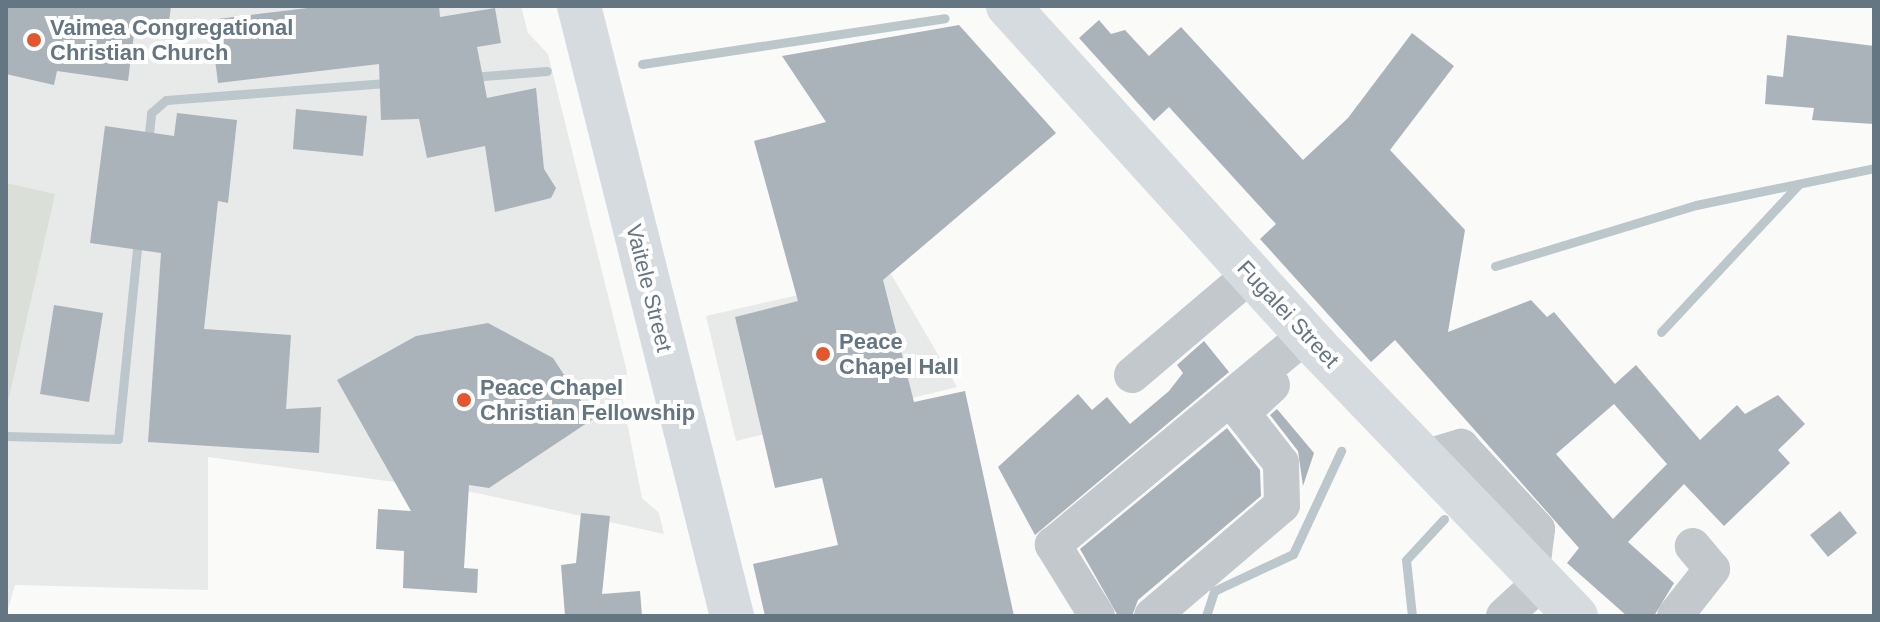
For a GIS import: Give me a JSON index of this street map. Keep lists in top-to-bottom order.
{
  "streets": {
    "main road": ["Vaitele Street", "Fugalei Street"]
  },
  "places": ["Vaimea Congregational Christian Church", "Peace Chapel Hall", "Peace Chapel Christian Fellowship"]
}
